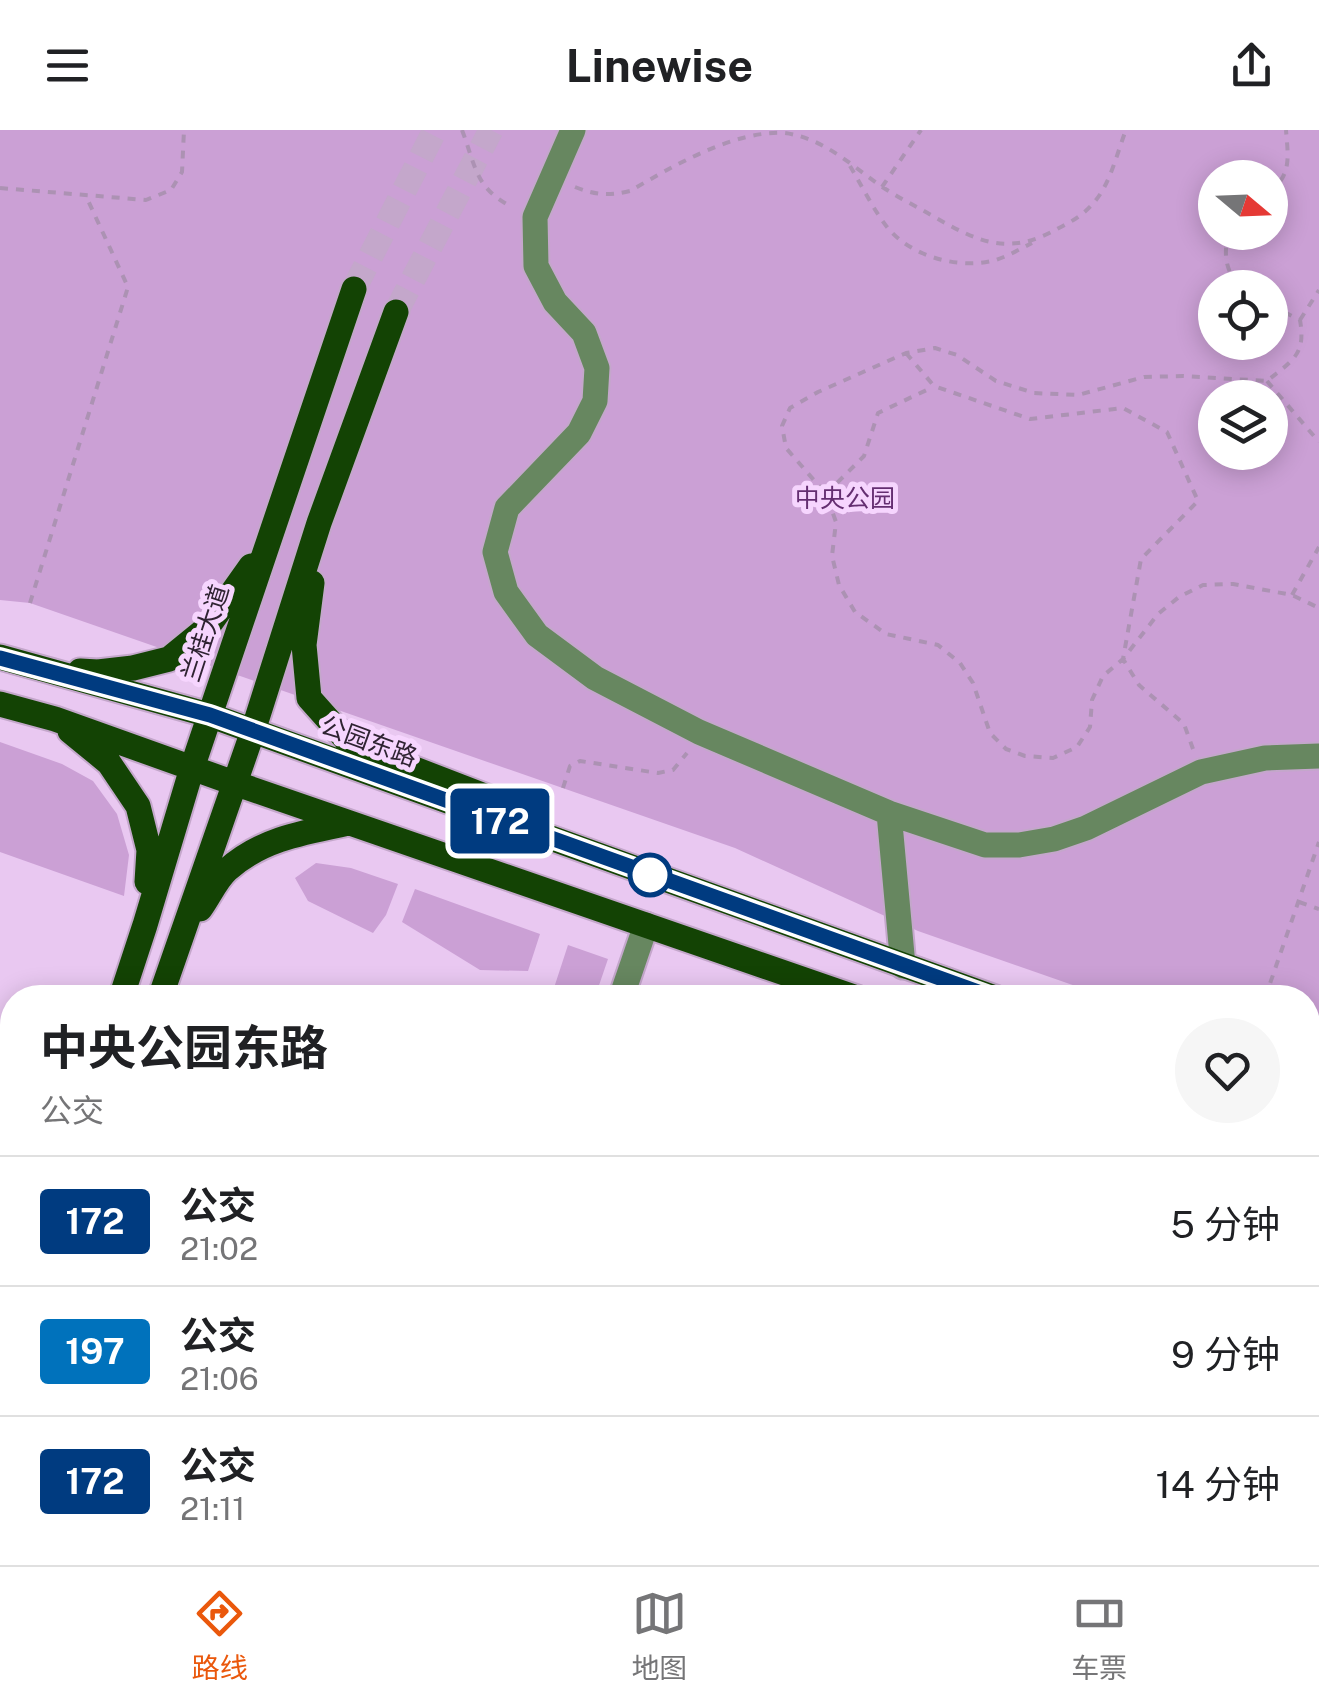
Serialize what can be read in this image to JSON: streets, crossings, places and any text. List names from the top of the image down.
{
  "streets": {
    "main road": ["兰桂大道", "公园东路"]
  },
  "crossings": [
    ["兰桂大道", "公园东路"]
  ],
  "parks": ["中央公园"],
  "lines": ["bus line 172"],
  "north": "right",
  "page": {
    "header": "Linewise",
    "on_map": "172",
    "heading": ["中央公园东路", "公交"],
    "list": [
      {
        "mark": "172",
        "name": "公交",
        "note": "21:02",
        "value": "5 分钟"
      },
      {
        "mark": "197",
        "name": "公交",
        "note": "21:06",
        "value": "9 分钟"
      },
      {
        "mark": "172",
        "name": "公交",
        "note": "21:11",
        "value": "14 分钟"
      }
    ],
    "tabs": ["路线", "地图", "车票"]
  }
}
